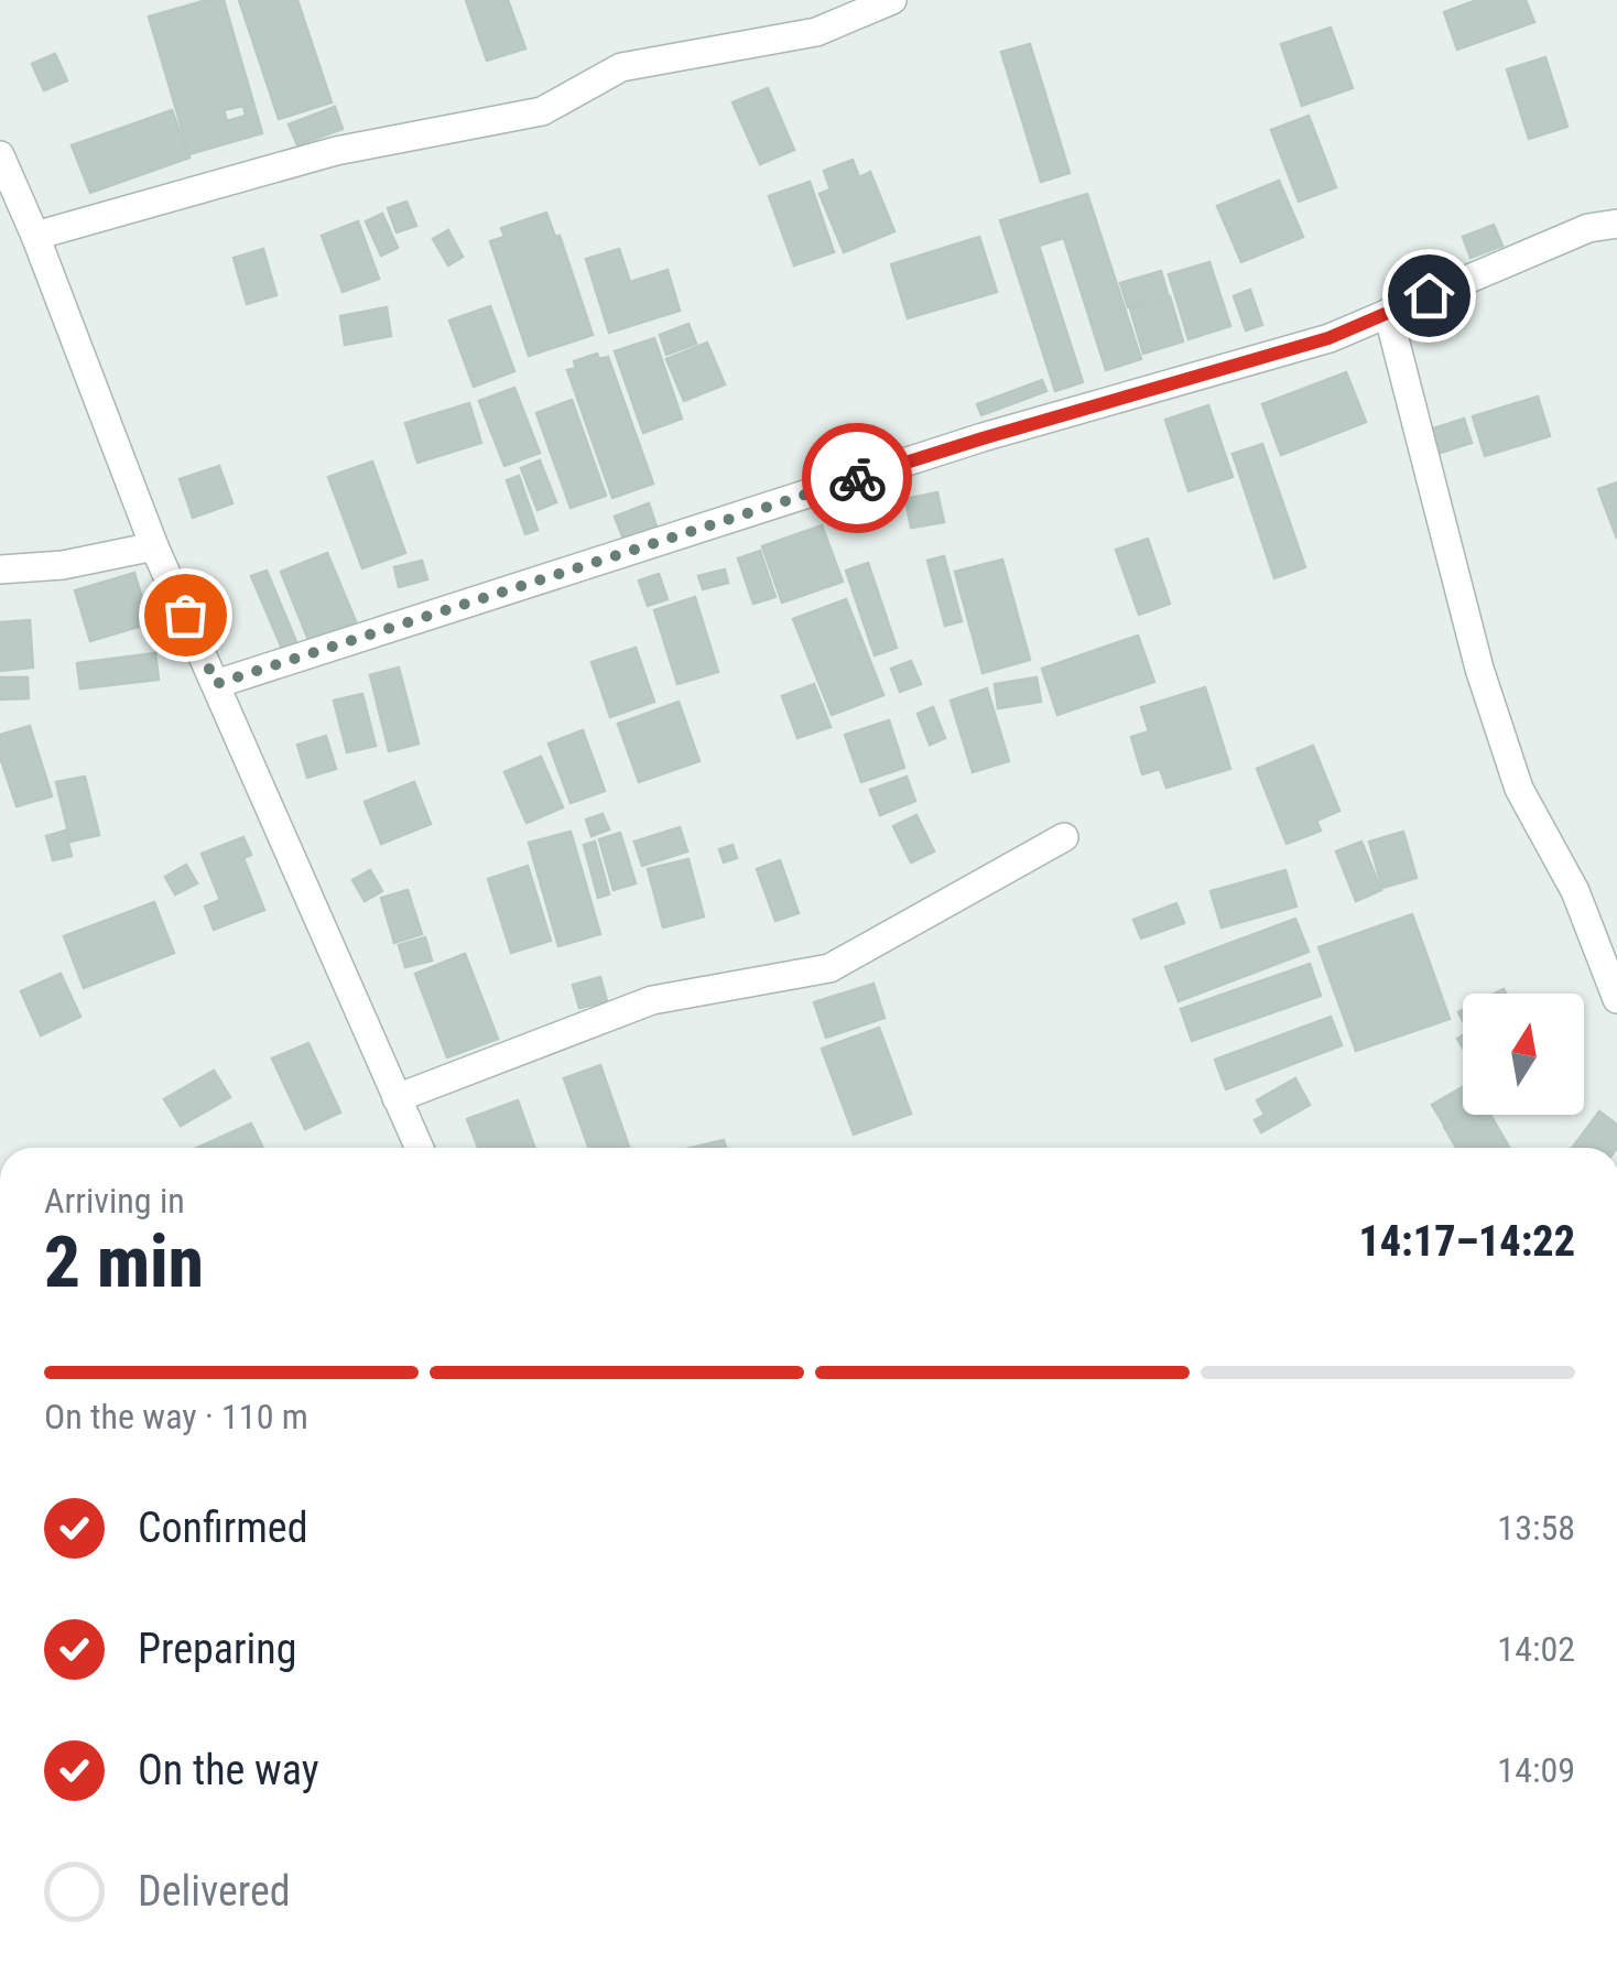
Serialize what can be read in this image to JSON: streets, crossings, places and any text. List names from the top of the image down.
{
  "north": "top",
  "page": {
    "heading": ["2 min", "Arriving in", "14:17–14:22"],
    "bar": "On the way · 110 m",
    "list": [
      ["Confirmed", "13:58"],
      ["Preparing", "14:02"],
      ["On the way", "14:09"],
      "Delivered"
    ]
  }
}
